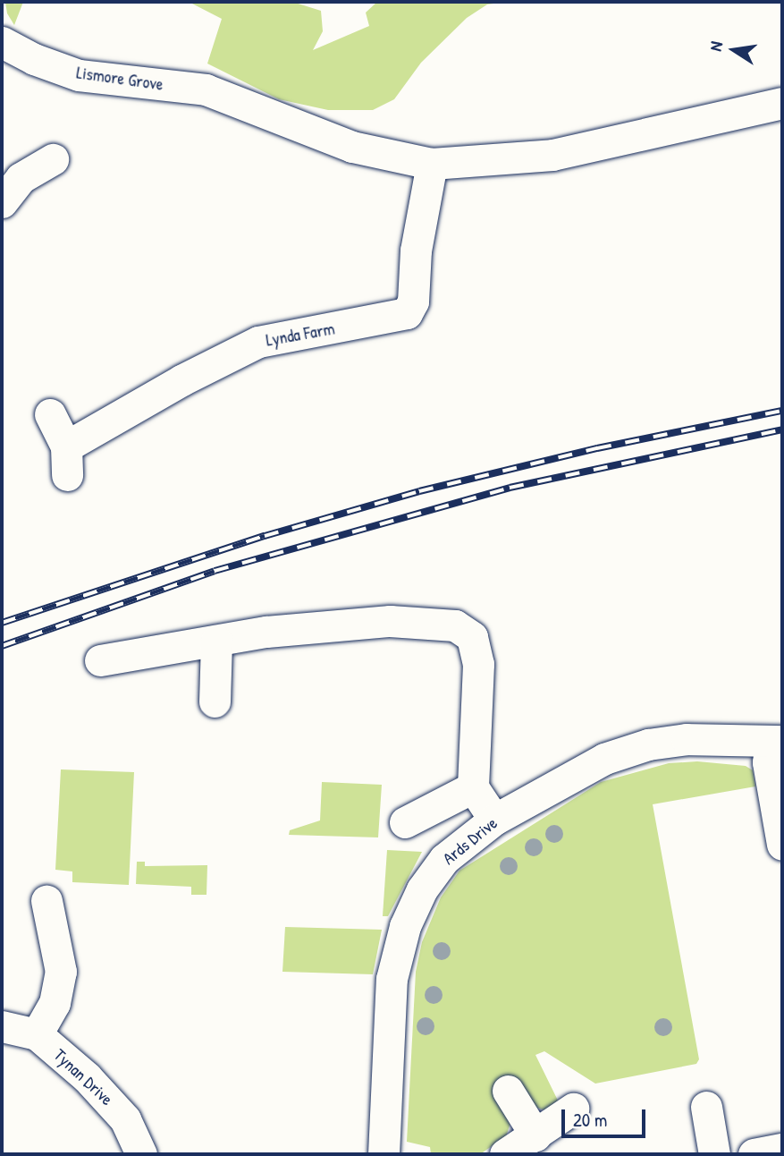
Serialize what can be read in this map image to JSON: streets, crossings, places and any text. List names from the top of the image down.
{
  "streets": {
    "street": [
      "Lismore Grove",
      "Lynda Farm",
      "Ards Drive",
      "Tynan Drive"
    ]
  },
  "crossings": [
    ["Lismore Grove", "Lynda Farm"]
  ],
  "scale_bar": "20 m",
  "north": "left"
}
